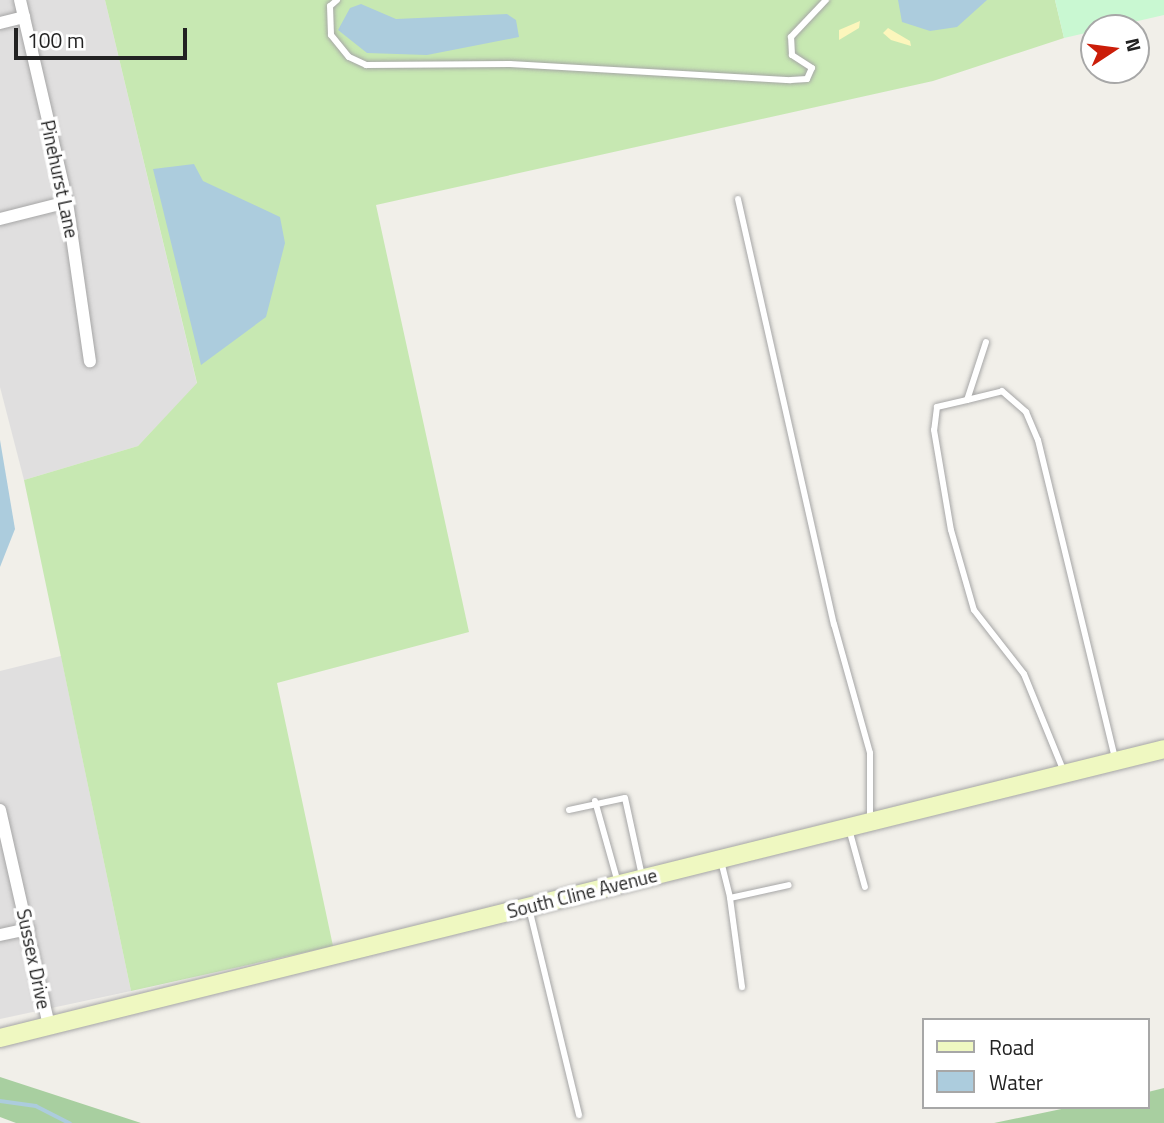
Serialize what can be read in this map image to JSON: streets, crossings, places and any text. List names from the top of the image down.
{
  "streets": {
    "street": ["Pinehurst Lane", "South Cline Avenue", "Sussex Drive"]
  },
  "crossings": [
    ["South Cline Avenue", "Sussex Drive"]
  ],
  "legend": ["Road", "Water"],
  "scale_bar": "100 m",
  "north": "right"
}
